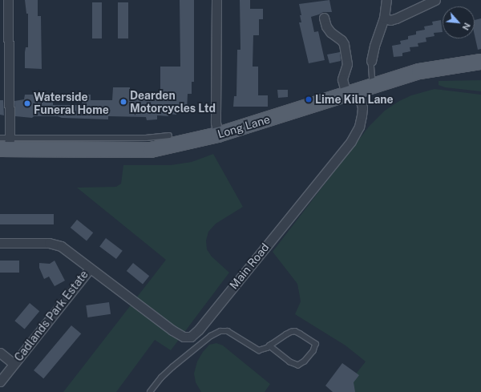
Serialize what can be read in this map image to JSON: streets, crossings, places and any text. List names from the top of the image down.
{
  "streets": {
    "main road": ["Long Lane"],
    "street": ["Main Road", "Cadlands Park Estate"]
  },
  "crossings": [
    ["Long Lane", "Main Road"],
    ["Main Road", "Cadlands Park Estate"]
  ],
  "places": ["Lime Kiln Lane", "Dearden Motorcycles Ltd", "Waterside Funeral Home"],
  "north": "bottom right"
}
